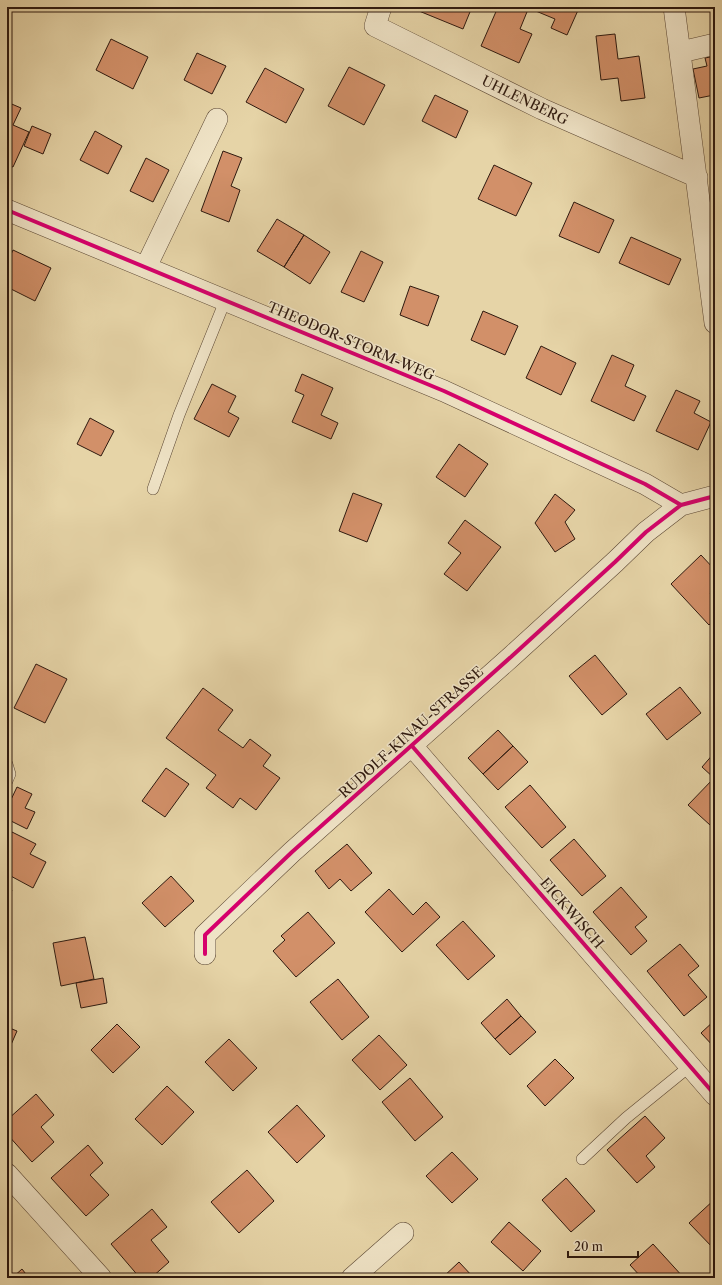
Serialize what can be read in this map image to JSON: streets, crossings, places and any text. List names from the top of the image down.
{
  "streets": {
    "street": [
      "UHLENBERG",
      "THEODOR-STORM-WEG",
      "RUDOLF-KINAU-STRASSE",
      "EICKWISCH"
    ]
  },
  "crossings": [
    ["THEODOR-STORM-WEG", "RUDOLF-KINAU-STRASSE"],
    ["RUDOLF-KINAU-STRASSE", "EICKWISCH"]
  ],
  "scale_bar": "20 m"
}
